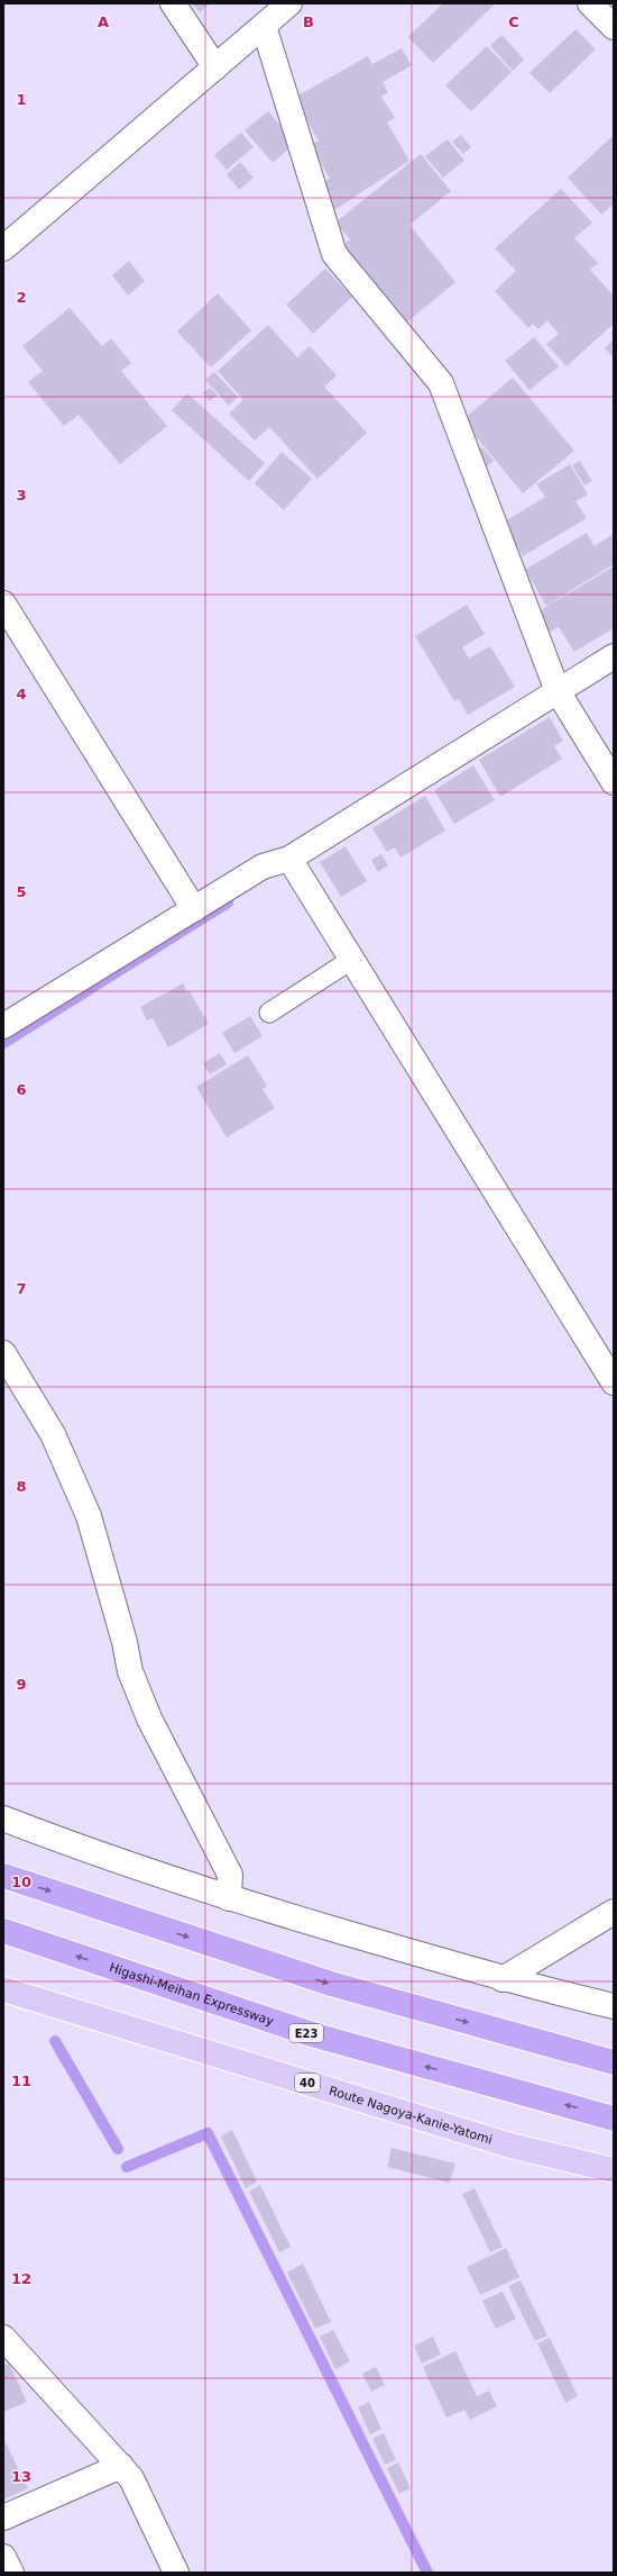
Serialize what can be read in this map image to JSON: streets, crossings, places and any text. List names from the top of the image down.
{
  "streets": {
    "highway": ["Higashi-Meihan Expressway", "E23"],
    "main road": ["40", "Route Nagoya-Kanie-Yatomi"]
  },
  "grid": {
    "columns": ["A", "B", "C"],
    "rows": [
      "1",
      "2",
      "3",
      "4",
      "5",
      "6",
      "7",
      "8",
      "9",
      "10",
      "11",
      "12",
      "13"
    ]
  }
}
